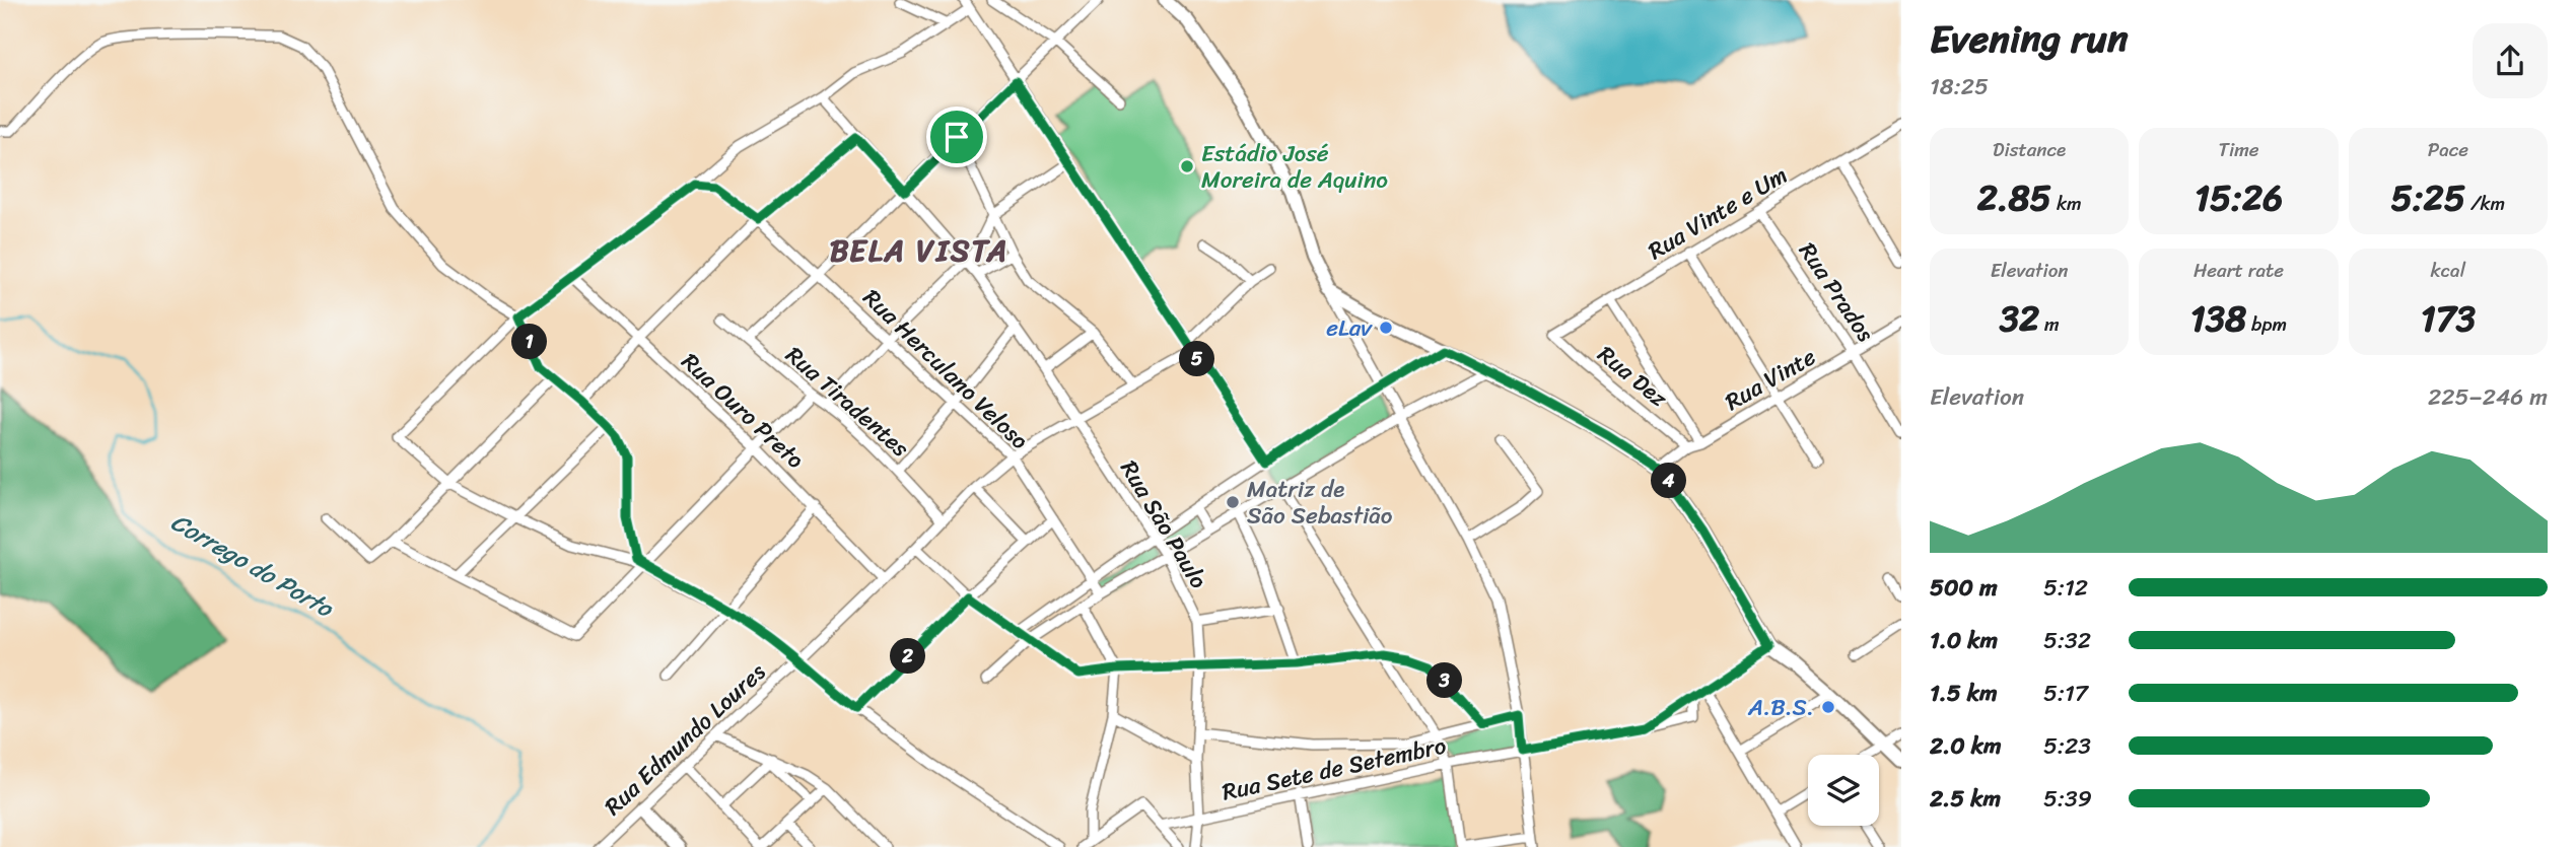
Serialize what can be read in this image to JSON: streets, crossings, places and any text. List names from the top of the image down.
{
  "streets": {
    "street": [
      "Rua Vinte e Um",
      "Rua Prados",
      "Rua Herculano Veloso",
      "Rua Dez",
      "Rua Vinte",
      "Rua Tiradentes",
      "Rua Ouro Preto",
      "Rua São Paulo",
      "Rua Edmundo Loures",
      "Rua Sete de Setembro"
    ]
  },
  "crossings": [
    ["Rua Vinte e Um", "Rua Prados"],
    ["Rua Vinte e Um", "Rua Dez"],
    ["Rua Prados", "Rua Vinte"],
    ["Rua Herculano Veloso", "Rua Edmundo Loures"],
    ["Rua Dez", "Rua Vinte"],
    ["Rua Tiradentes", "Rua Edmundo Loures"],
    ["Rua Ouro Preto", "Rua Edmundo Loures"],
    ["Rua São Paulo", "Rua Edmundo Loures"],
    ["Rua São Paulo", "Rua Sete de Setembro"]
  ],
  "districts": ["BELA VISTA"],
  "water": ["Corrego do Porto"],
  "places": [
    "Estádio José Moreira de Aquino",
    "eLav",
    "Matriz de São Sebastião",
    "A.B.S."
  ],
  "page": {
    "heading": ["Evening run", "18:25"],
    "stats": [
      ["Distance", "2.85 km"],
      ["Time", "15:26"],
      ["Pace", "5:25 /km"],
      ["Elevation", "32 m"],
      ["Heart rate", "138 bpm"],
      ["kcal", "173"]
    ],
    "pins": [
      "1",
      "5",
      "4",
      "2",
      "3"
    ],
    "chart": ["Elevation", "225–246 m"],
    "list": [
      {
        "name": "500 m",
        "note": "5:12"
      },
      {
        "name": "1.0 km",
        "note": "5:32"
      },
      {
        "name": "1.5 km",
        "note": "5:17"
      },
      {
        "name": "2.0 km",
        "note": "5:23"
      },
      {
        "name": "2.5 km",
        "note": "5:39"
      }
    ]
  }
}
